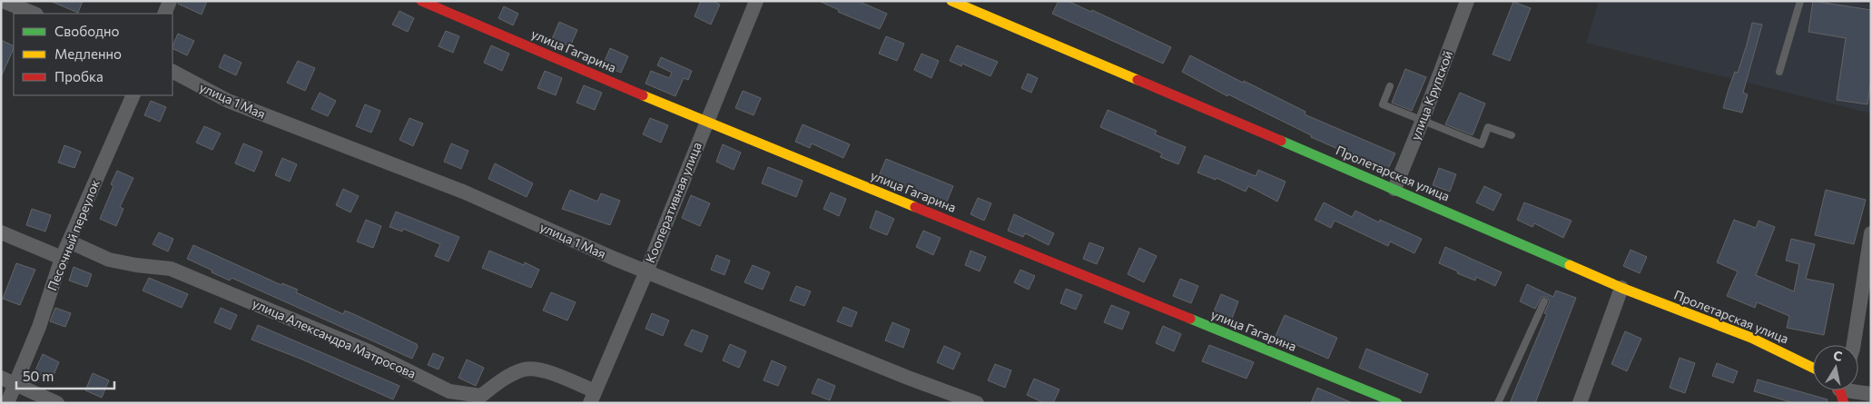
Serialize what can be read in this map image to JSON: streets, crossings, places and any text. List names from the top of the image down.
{
  "streets": {
    "street": [
      "улица Гагарина",
      "улица Крупской",
      "улица 1 Мая",
      "Пролетарская улица",
      "Кооперативная улица",
      "Песочный переулок",
      "улица Александра Матросова"
    ]
  },
  "crossings": [
    ["улица Гагарина", "Кооперативная улица"],
    ["улица Крупской", "Пролетарская улица"],
    ["улица 1 Мая", "Кооперативная улица"],
    ["Кооперативная улица", "улица Александра Матросова"],
    ["Песочный переулок", "улица Александра Матросова"]
  ],
  "legend": ["Свободно", "Медленно", "Пробка"],
  "scale_bar": "50 m",
  "north": "top"
}
